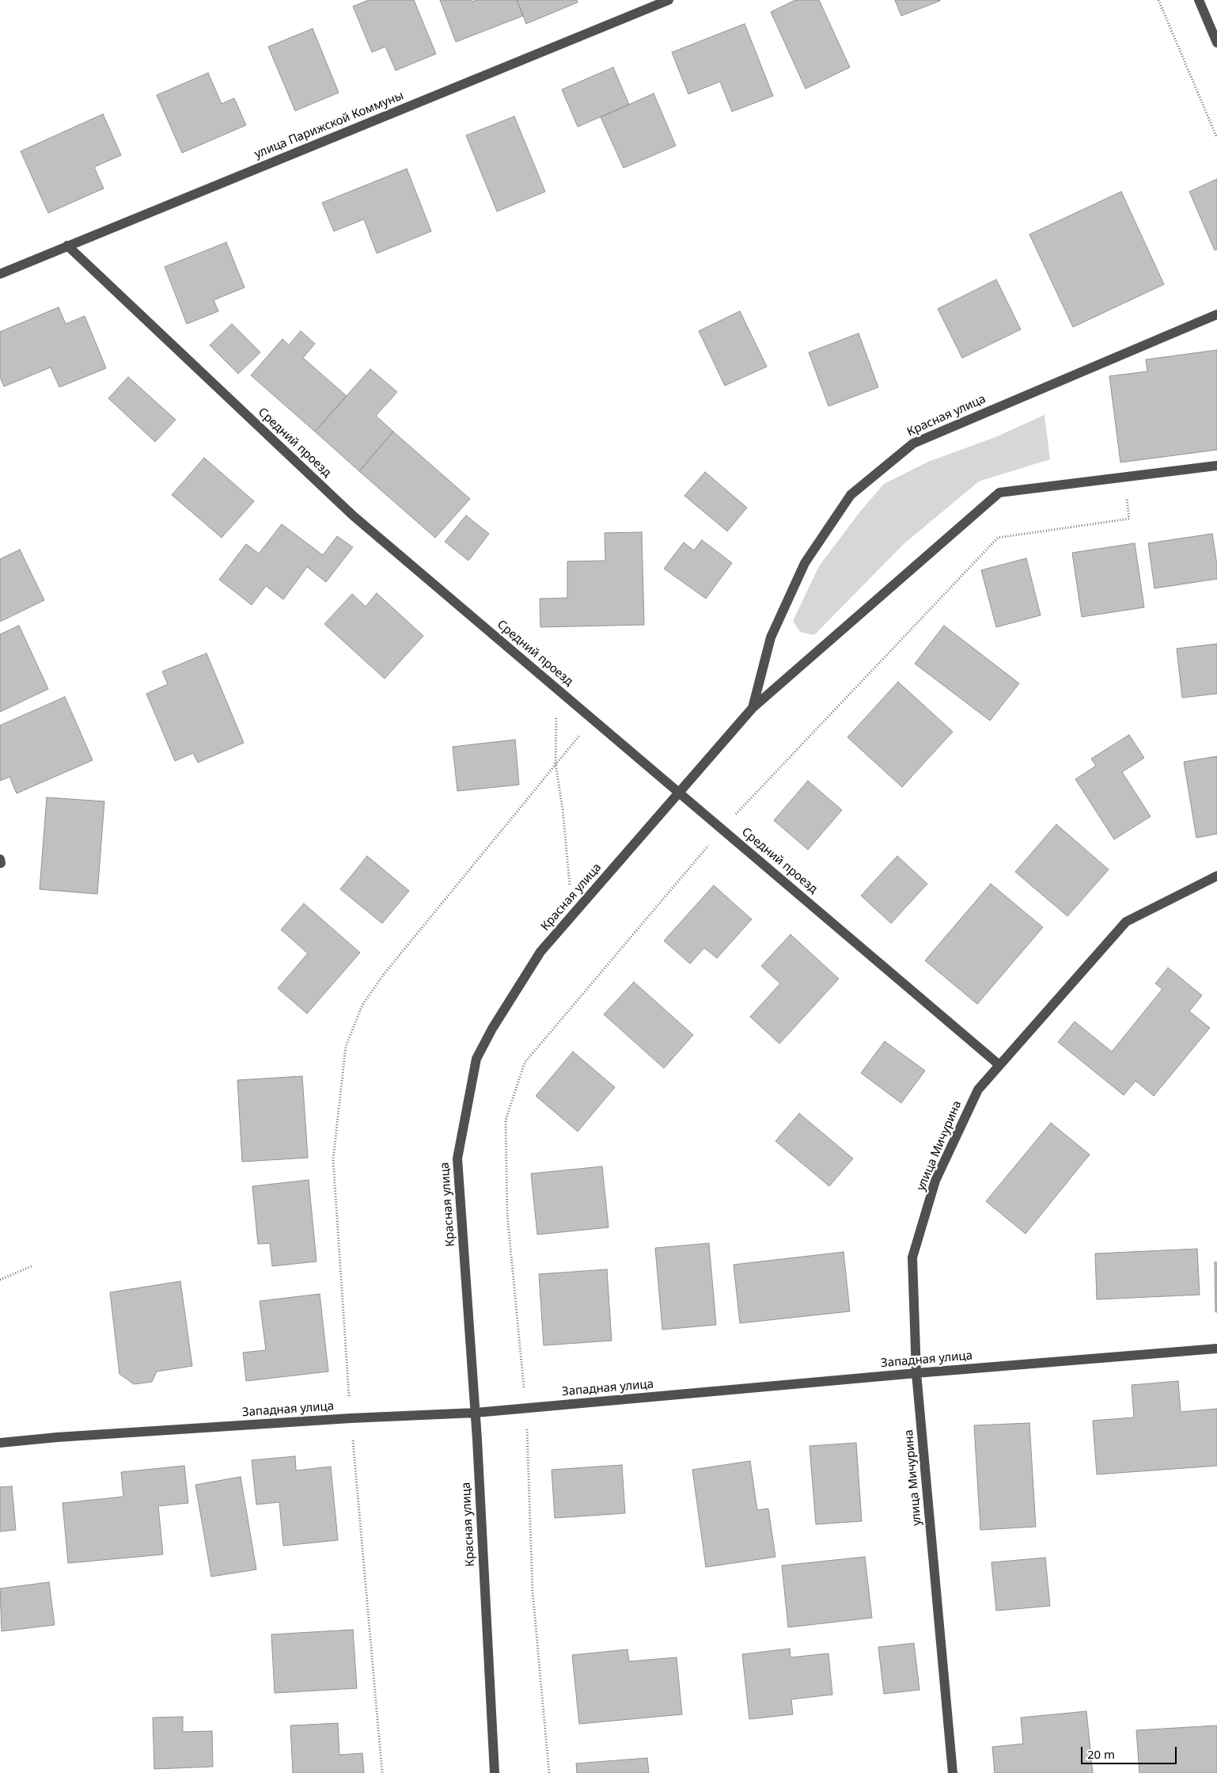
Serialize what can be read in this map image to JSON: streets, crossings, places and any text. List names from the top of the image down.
{
  "streets": {
    "street": [
      "улица Парижской Коммуны",
      "Красная улица",
      "Средний проезд",
      "улица Мичурина",
      "Западная улица"
    ]
  },
  "crossings": [
    ["улица Парижской Коммуны", "Средний проезд"],
    ["Красная улица", "Средний проезд"],
    ["Красная улица", "Западная улица"],
    ["Средний проезд", "улица Мичурина"],
    ["улица Мичурина", "Западная улица"]
  ],
  "scale_bar": "20 m"
}
